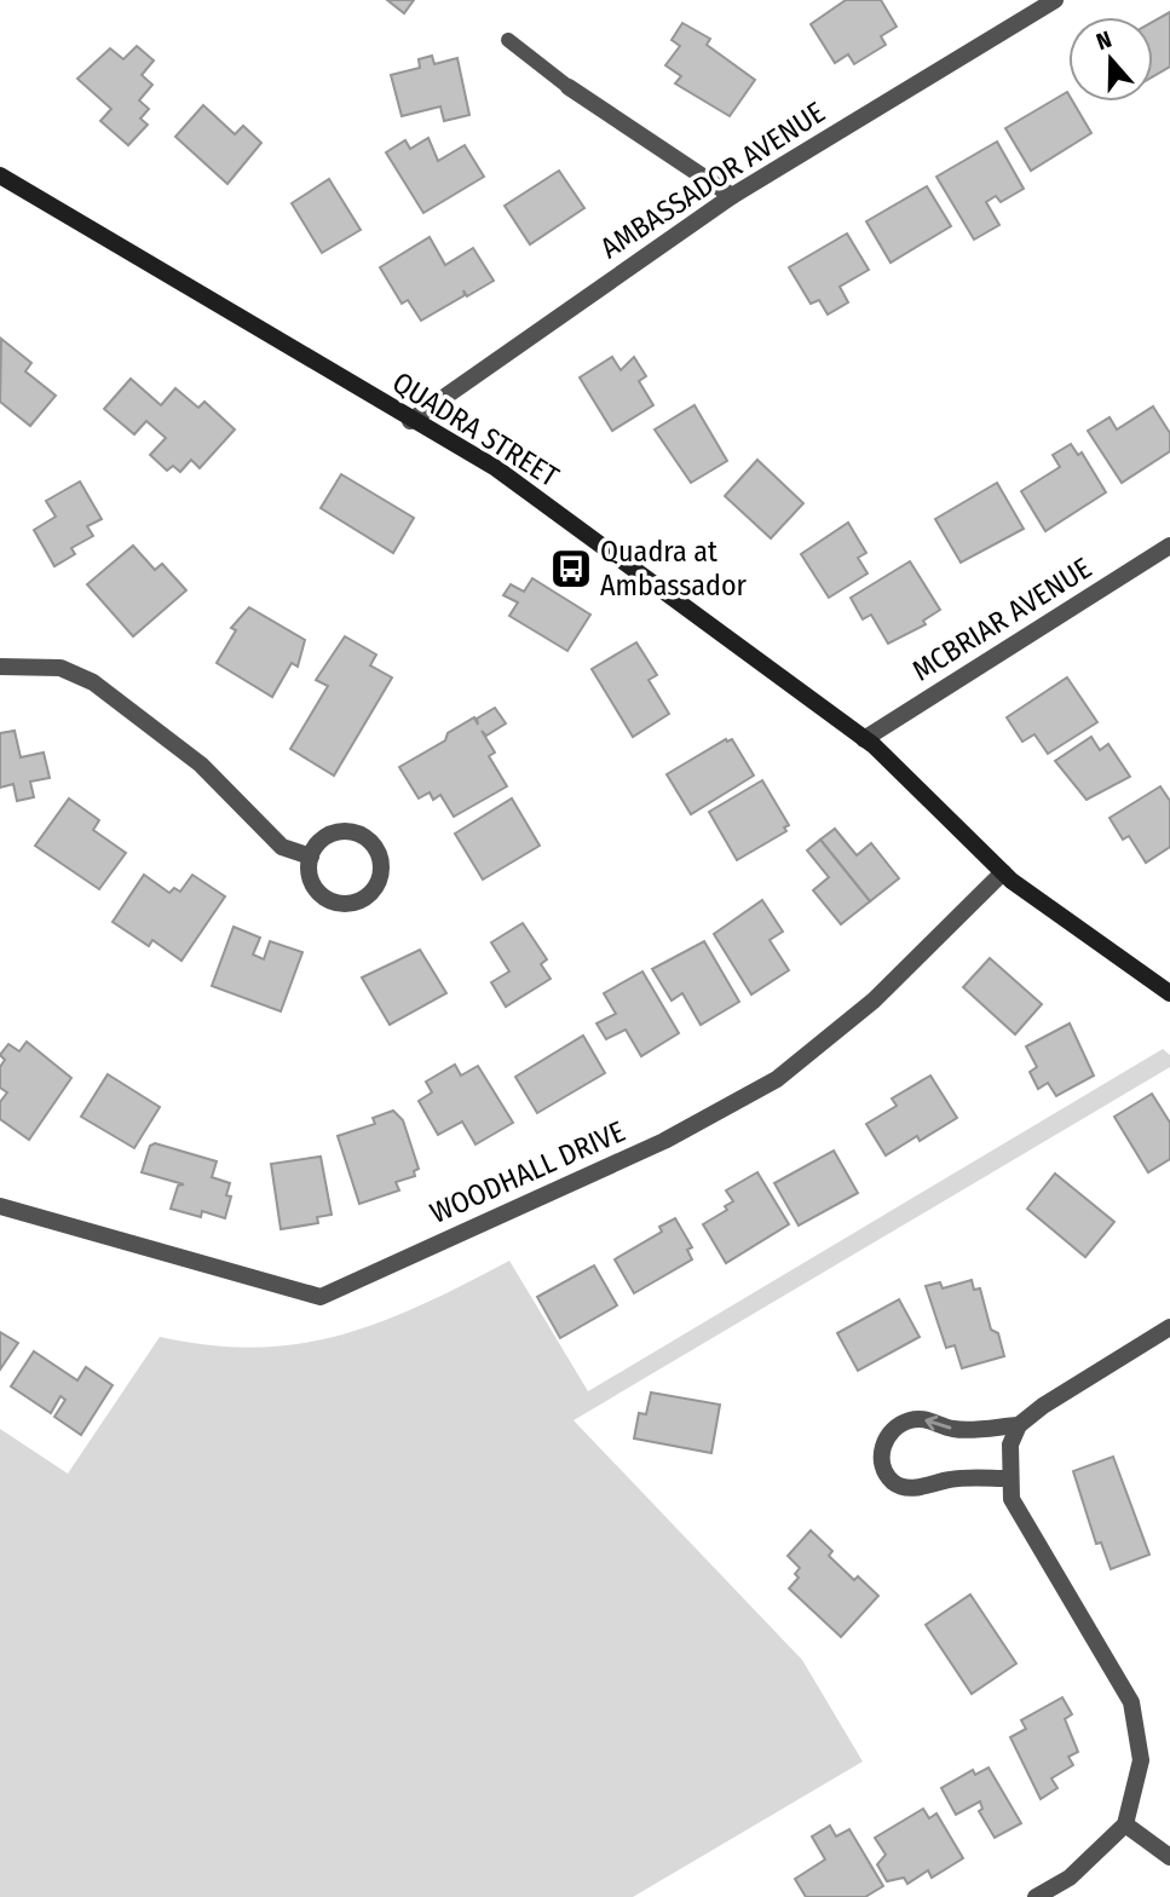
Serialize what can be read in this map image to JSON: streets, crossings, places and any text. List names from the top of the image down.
{
  "streets": {
    "main road": ["QUADRA STREET"],
    "street": ["AMBASSADOR AVENUE", "MCBRIAR AVENUE", "WOODHALL DRIVE"]
  },
  "crossings": [
    ["AMBASSADOR AVENUE", "QUADRA STREET"],
    ["QUADRA STREET", "MCBRIAR AVENUE"],
    ["QUADRA STREET", "WOODHALL DRIVE"]
  ],
  "places": {
    "bus stop": ["Quadra at Ambassador"]
  },
  "north": "top"
}
